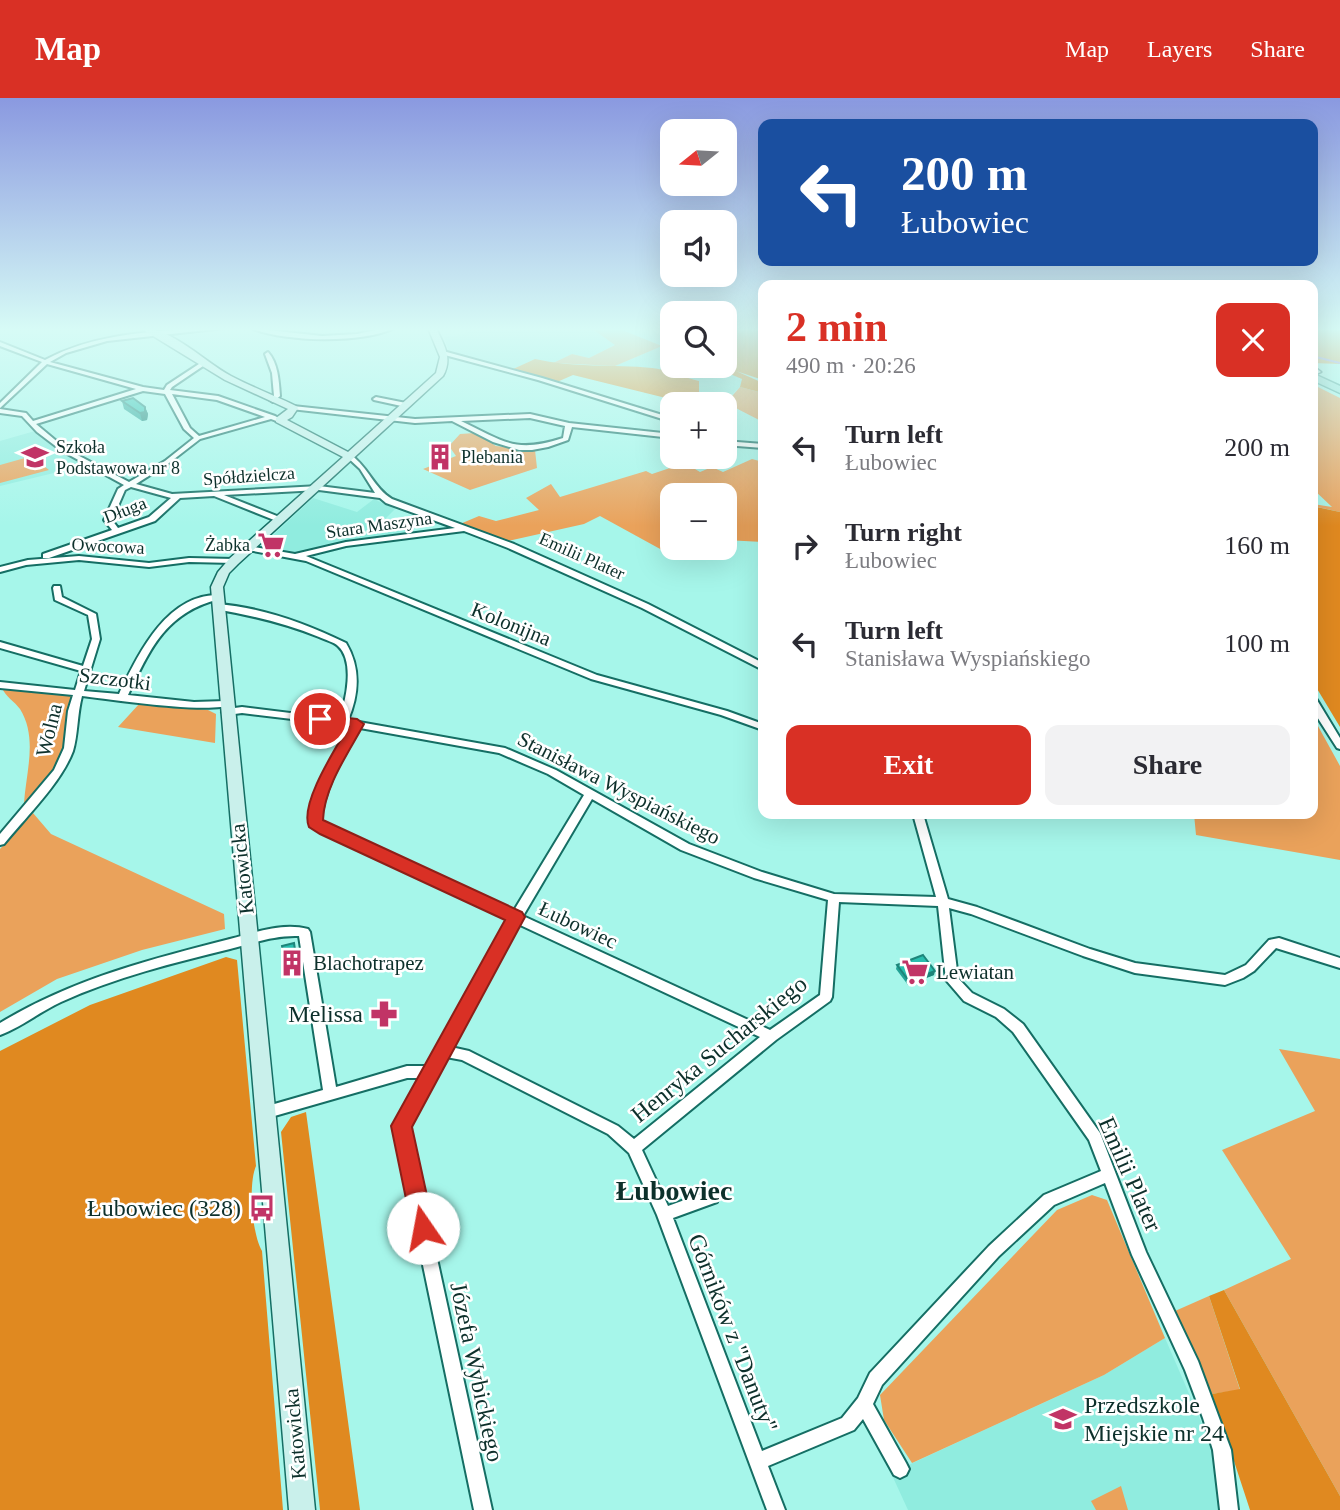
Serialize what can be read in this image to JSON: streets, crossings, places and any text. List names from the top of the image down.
{
  "streets": {
    "street": [
      "Spółdzielcza",
      "Długa",
      "Stara Maszyna",
      "Owocowa",
      "Emilii Plater",
      "Kolonijna",
      "Szczotki",
      "Wolna",
      "Stanisława Wyspiańskiego",
      "Katowicka",
      "Łubowiec",
      "Henryka Sucharskiego",
      "Górników z \"Danuty\"",
      "Józefa Wybickiego"
    ]
  },
  "crossings": [
    ["Spółdzielcza", "Długa"],
    ["Spółdzielcza", "Emilii Plater"],
    ["Spółdzielcza", "Katowicka"],
    ["Długa", "Owocowa"],
    ["Stara Maszyna", "Emilii Plater"],
    ["Stara Maszyna", "Kolonijna"],
    ["Owocowa", "Katowicka"],
    ["Emilii Plater", "Stanisława Wyspiańskiego"],
    ["Emilii Plater", "Katowicka"],
    ["Emilii Plater", "Górników z \"Danuty\""],
    ["Kolonijna", "Katowicka"],
    ["Szczotki", "Wolna"],
    ["Szczotki", "Stanisława Wyspiańskiego"],
    ["Szczotki", "Katowicka"],
    ["Stanisława Wyspiańskiego", "Katowicka"],
    ["Stanisława Wyspiańskiego", "Łubowiec"],
    ["Stanisława Wyspiańskiego", "Henryka Sucharskiego"],
    ["Stanisława Wyspiańskiego", "Józefa Wybickiego"],
    ["Łubowiec", "Henryka Sucharskiego"],
    ["Łubowiec", "Józefa Wybickiego"],
    ["Henryka Sucharskiego", "Górników z \"Danuty\""],
    ["Górników z \"Danuty\"", "Józefa Wybickiego"]
  ],
  "districts": ["Łubowiec"],
  "places": {
    "school or university": ["Szkoła Podstawowa nr 8", "Przedszkole Miejskie nr 24"],
    "building": ["Plebania", "Blachotrapez"],
    "supermarket": ["Żabka", "Lewiatan"],
    "pharmacy": ["Melissa"],
    "bus stop": ["Łubowiec (328)"]
  },
  "north": "left",
  "page": {
    "header": "Map",
    "nav": ["Map", "Layers", "Share"],
    "map_buttons": ["+", "−"],
    "turn": ["200 m", "Łubowiec"],
    "heading": ["2 min", "490 m · 20:26"],
    "list": [
      {
        "name": "Turn left",
        "note": "Łubowiec",
        "value": "200 m"
      },
      {
        "name": "Turn right",
        "note": "Łubowiec",
        "value": "160 m"
      },
      {
        "name": "Turn left",
        "note": "Stanisława Wyspiańskiego",
        "value": "100 m"
      }
    ],
    "buttons": ["Exit", "Share"]
  }
}
